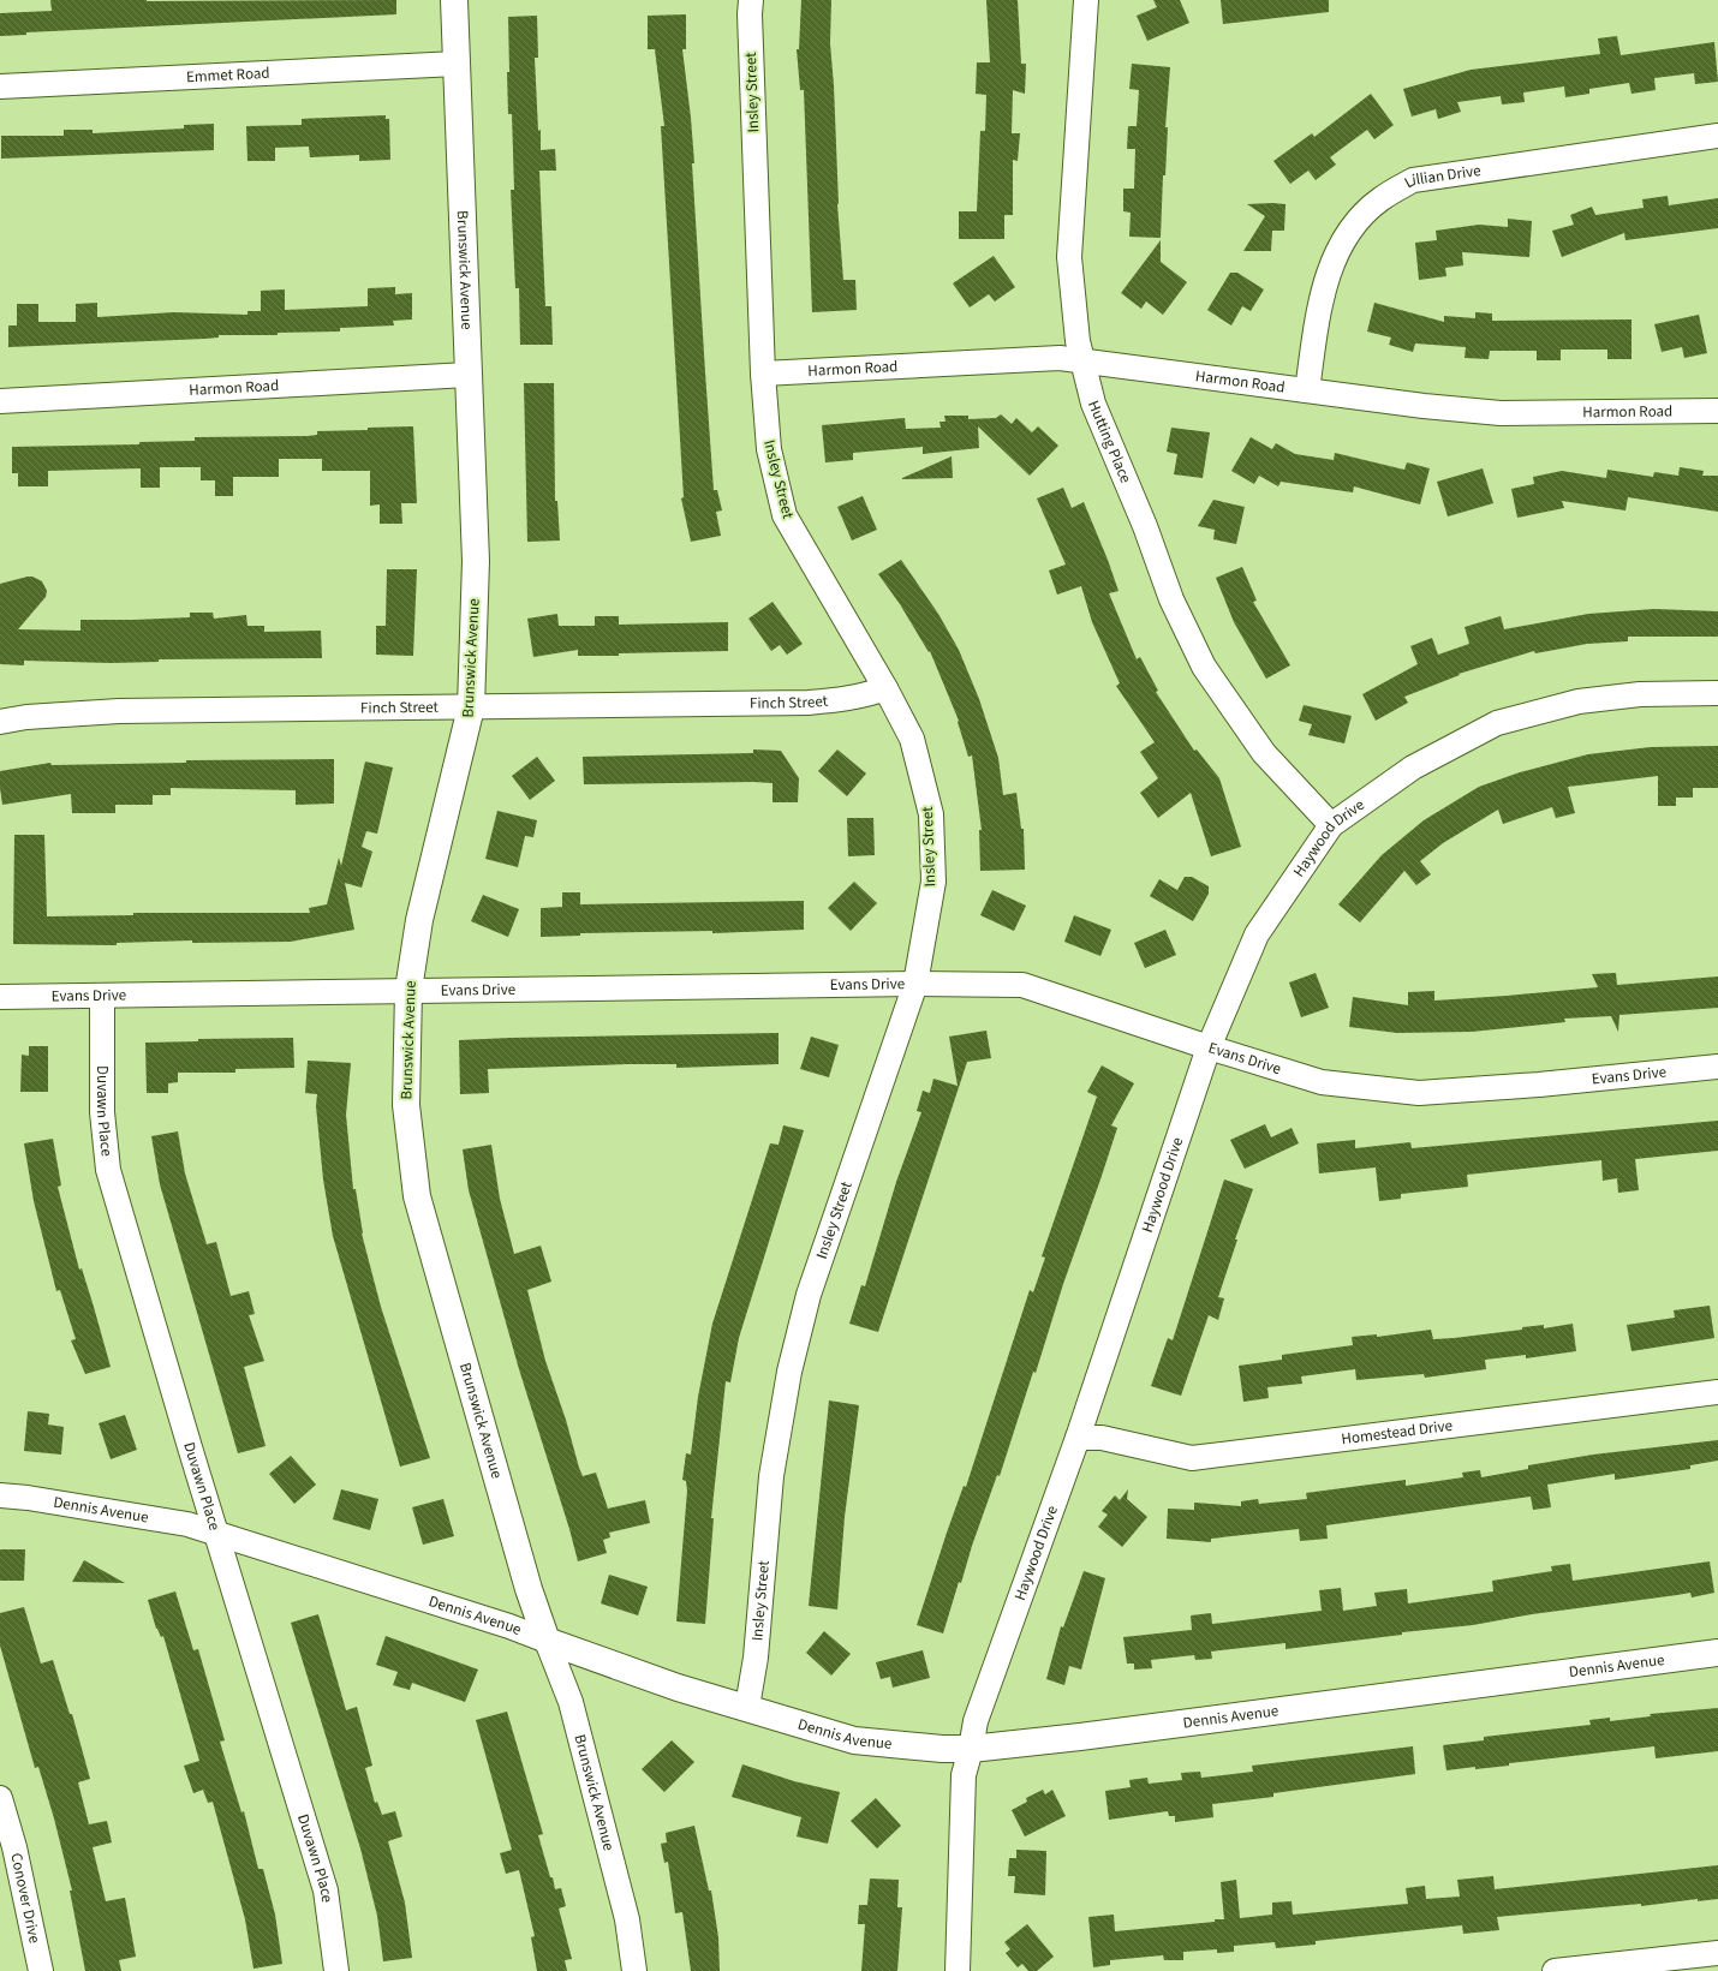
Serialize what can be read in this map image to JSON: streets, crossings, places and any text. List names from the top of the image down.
{
  "streets": {
    "street": [
      "Emmet Road",
      "Insley Street",
      "Lillian Drive",
      "Brunswick Avenue",
      "Harmon Road",
      "Hutting Place",
      "Finch Street",
      "Haywood Drive",
      "Evans Drive",
      "Duvawn Place",
      "Homestead Drive",
      "Dennis Avenue",
      "Conover Drive"
    ]
  },
  "crossings": [
    ["Emmet Road", "Brunswick Avenue"],
    ["Insley Street", "Harmon Road"],
    ["Insley Street", "Finch Street"],
    ["Insley Street", "Evans Drive"],
    ["Insley Street", "Dennis Avenue"],
    ["Lillian Drive", "Harmon Road"],
    ["Brunswick Avenue", "Harmon Road"],
    ["Brunswick Avenue", "Finch Street"],
    ["Brunswick Avenue", "Evans Drive"],
    ["Brunswick Avenue", "Dennis Avenue"],
    ["Harmon Road", "Hutting Place"],
    ["Hutting Place", "Haywood Drive"],
    ["Haywood Drive", "Evans Drive"],
    ["Haywood Drive", "Homestead Drive"],
    ["Haywood Drive", "Dennis Avenue"],
    ["Evans Drive", "Duvawn Place"],
    ["Duvawn Place", "Dennis Avenue"]
  ]
}
